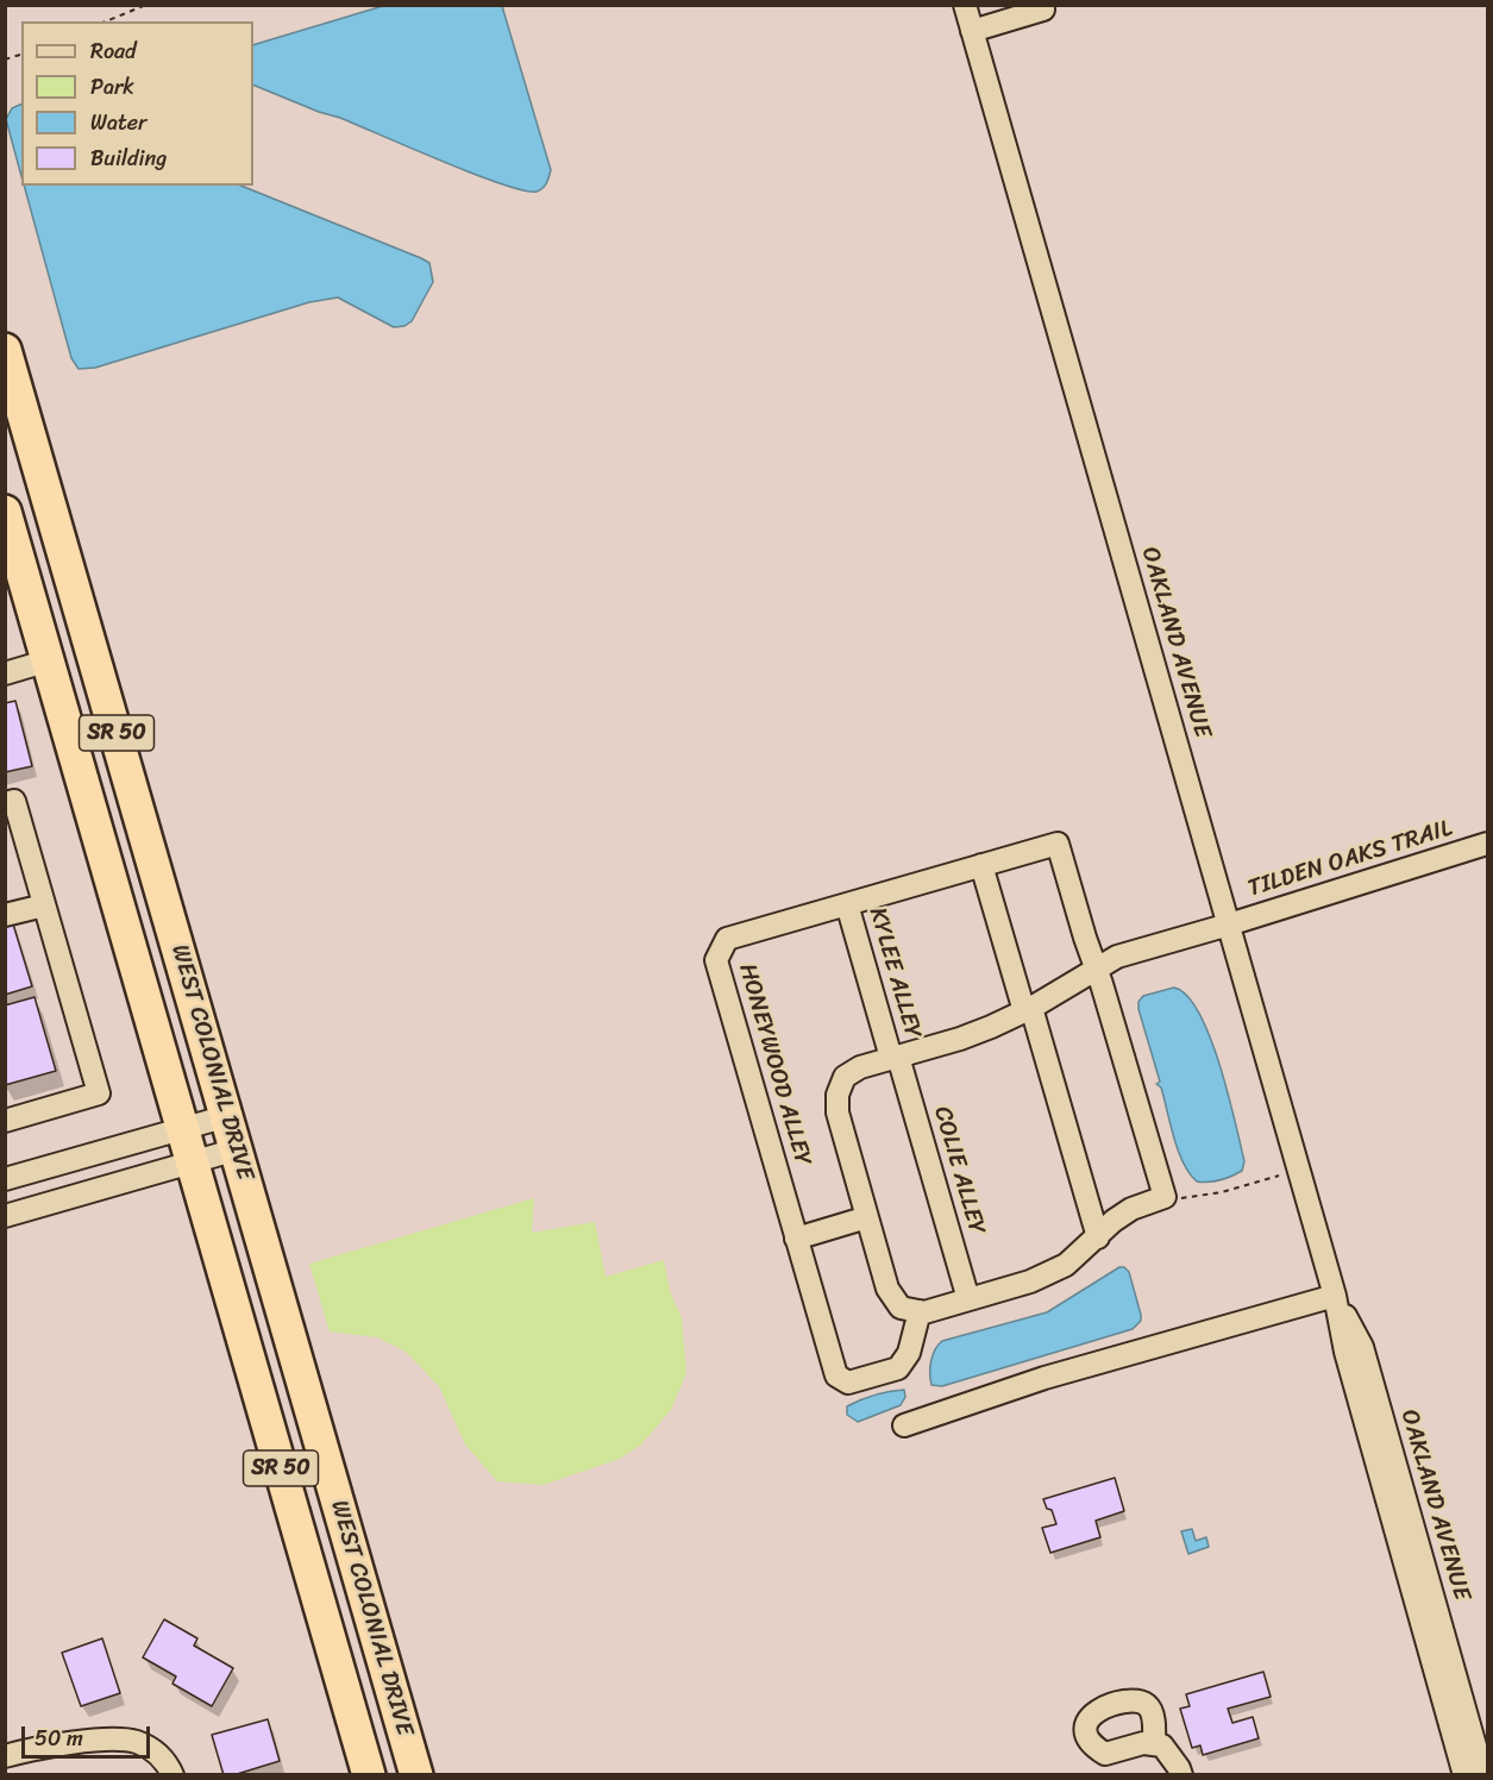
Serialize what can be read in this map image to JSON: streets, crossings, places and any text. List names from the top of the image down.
{
  "streets": {
    "highway": ["SR 50", "WEST COLONIAL DRIVE"],
    "street": [
      "OAKLAND AVENUE",
      "TILDEN OAKS TRAIL",
      "KYLEE ALLEY",
      "HONEYWOOD ALLEY",
      "COLIE ALLEY"
    ]
  },
  "crossings": [
    ["OAKLAND AVENUE", "TILDEN OAKS TRAIL"],
    ["TILDEN OAKS TRAIL", "KYLEE ALLEY"],
    ["TILDEN OAKS TRAIL", "HONEYWOOD ALLEY"],
    ["TILDEN OAKS TRAIL", "COLIE ALLEY"],
    ["KYLEE ALLEY", "HONEYWOOD ALLEY"],
    ["KYLEE ALLEY", "COLIE ALLEY"]
  ],
  "legend": [
    "Road",
    "Park",
    "Water",
    "Building"
  ],
  "scale_bar": "50 m"
}
